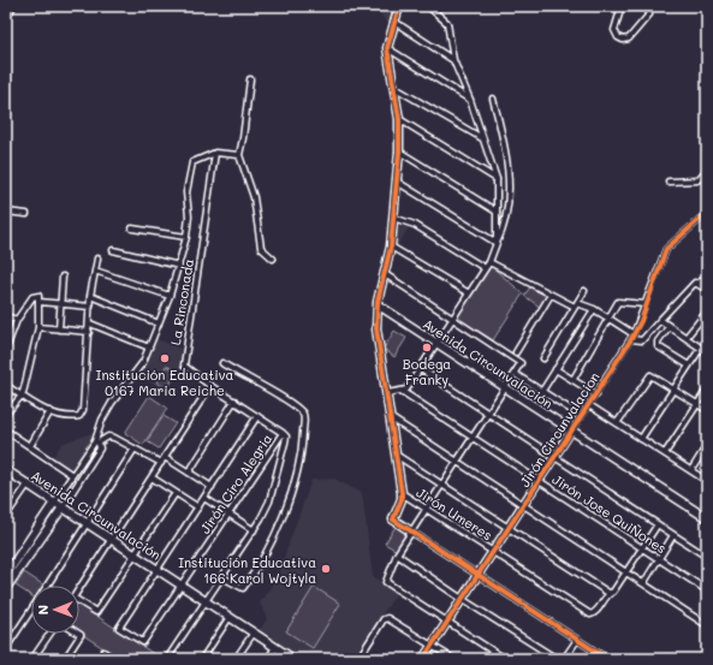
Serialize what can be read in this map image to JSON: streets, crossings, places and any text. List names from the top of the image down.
{
  "streets": {
    "street": [
      "La Rinconada",
      "Avenida Circunvalación",
      "Jirón Circunvalacion",
      "Jirón Ciro Alegria",
      "Jirón Umeres",
      "Jirón Jose QuiÑones"
    ]
  },
  "crossings": [
    ["La Rinconada", "Jirón Ciro Alegria"],
    ["Avenida Circunvalación", "Jirón Circunvalacion"],
    ["Avenida Circunvalación", "Jirón Ciro Alegria"],
    ["Jirón Circunvalacion", "Jirón Umeres"],
    ["Jirón Circunvalacion", "Jirón Jose QuiÑones"]
  ],
  "places": ["Bodega Franky", "Institución Educativa 0167 Maria Reiche", "Institución Educativa 166 Karol Wojtyla"],
  "north": "left"
}
